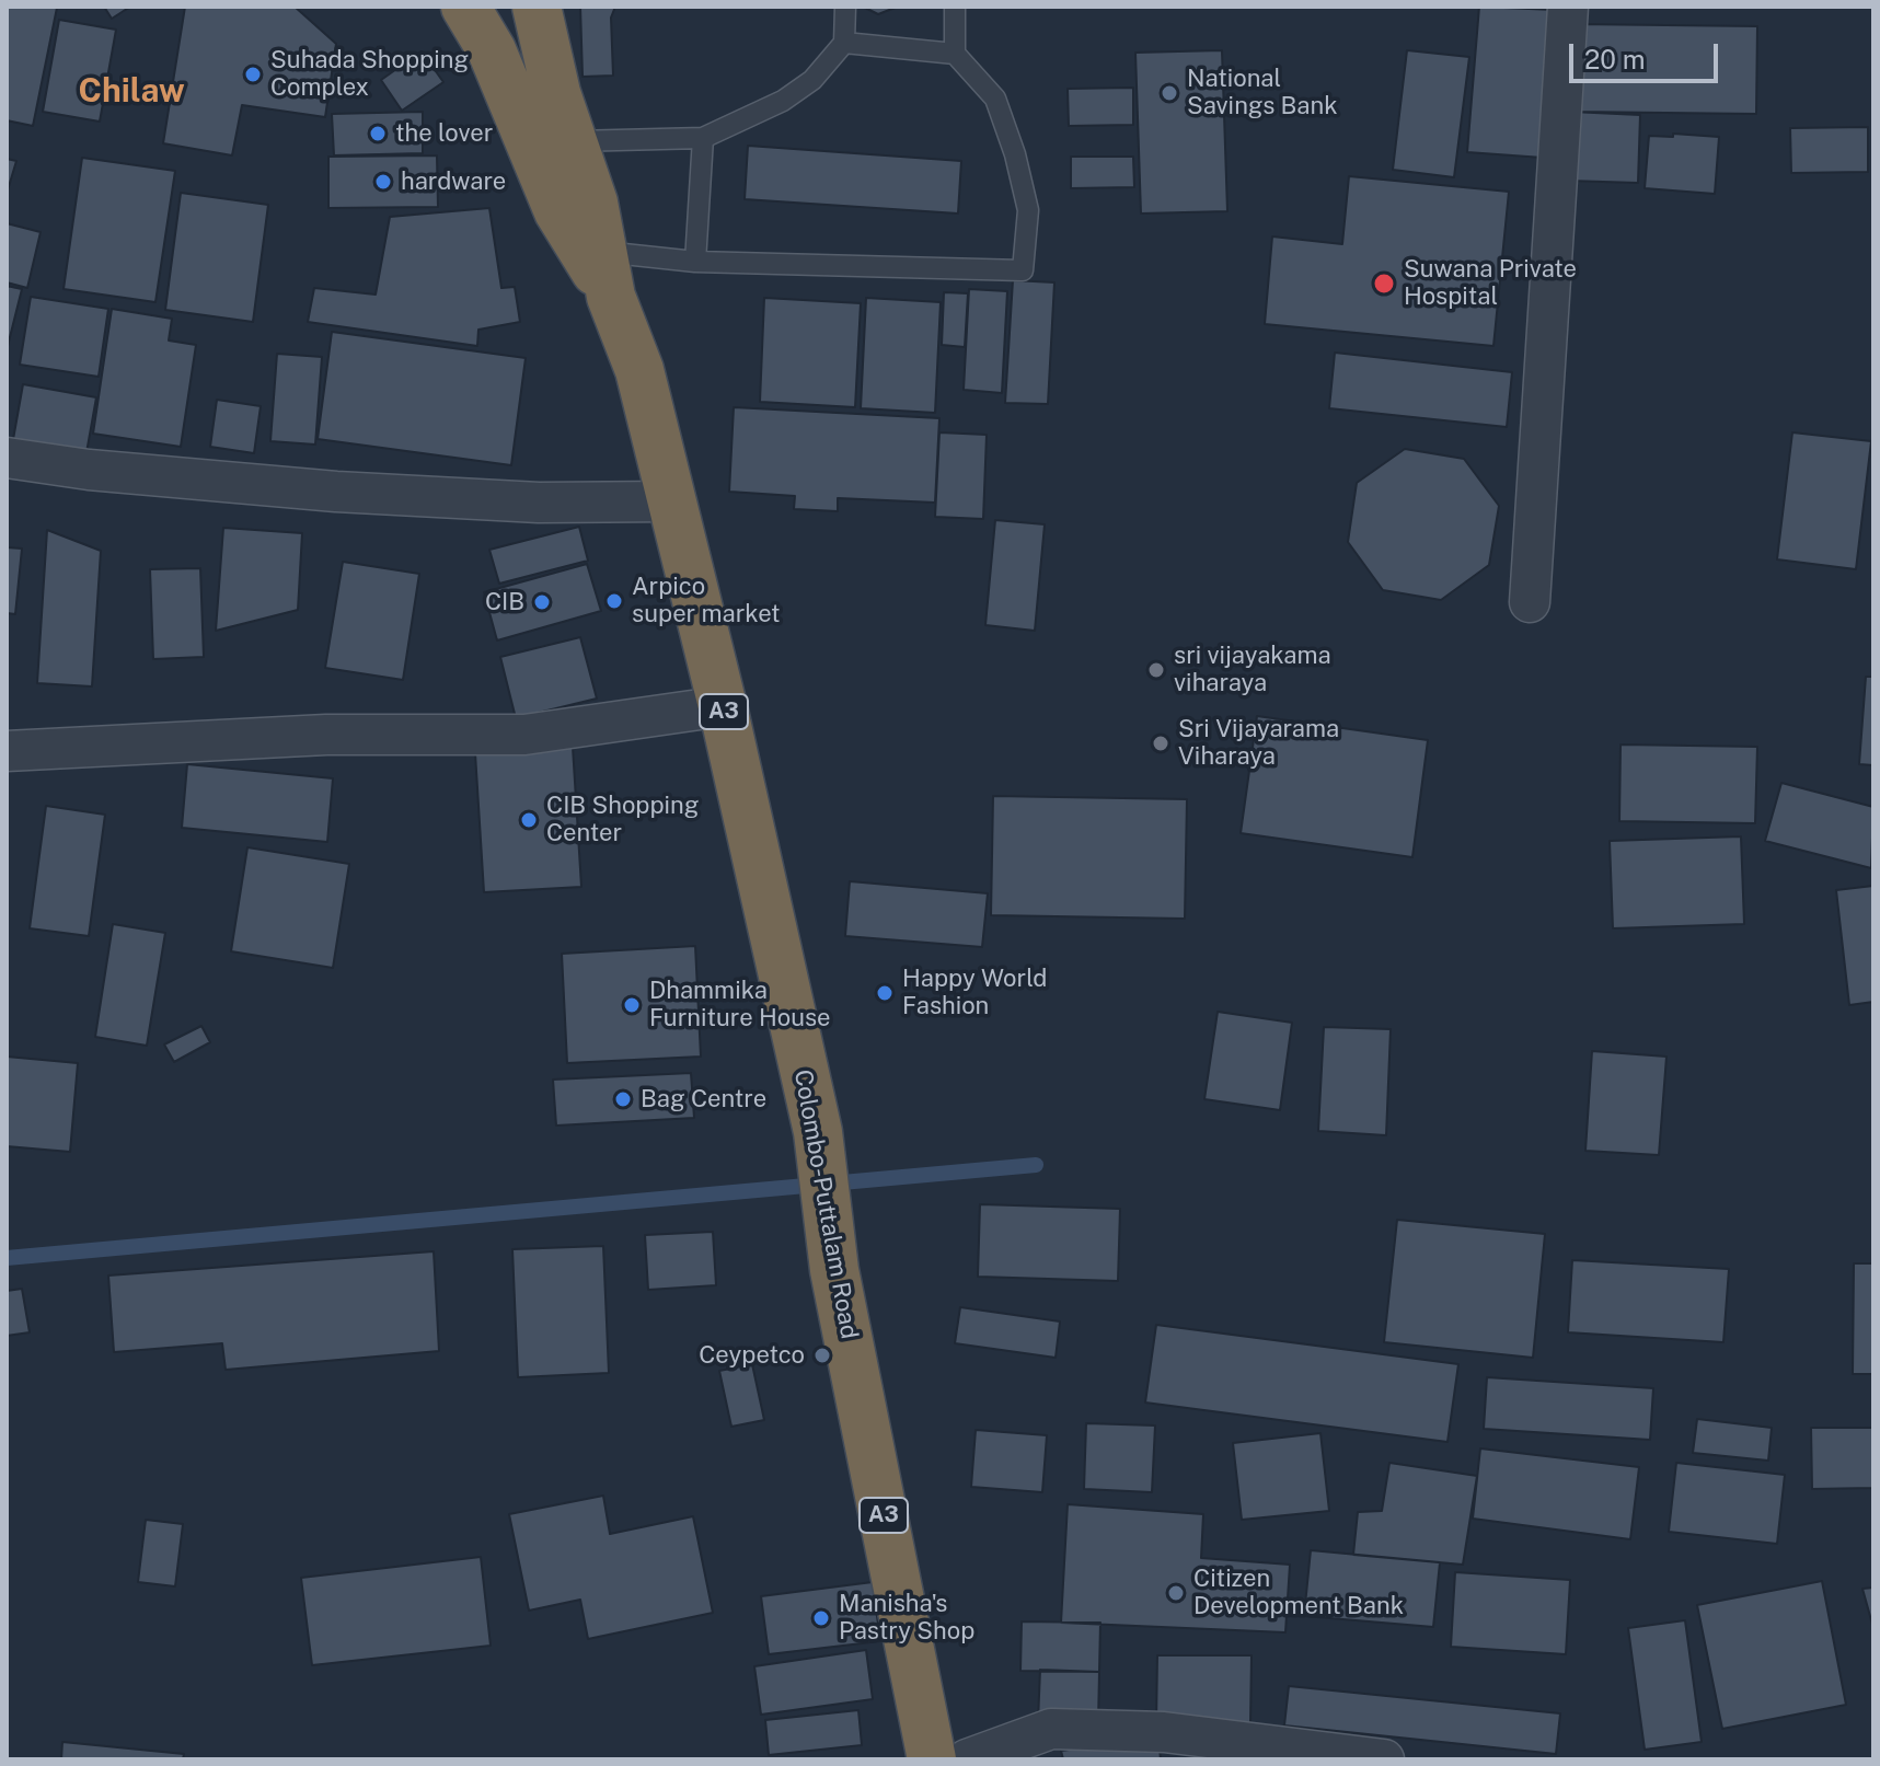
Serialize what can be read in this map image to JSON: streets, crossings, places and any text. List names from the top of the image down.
{
  "streets": {
    "highway": ["A3", "Colombo-Puttalam Road"]
  },
  "districts": ["Chilaw"],
  "places": [
    "Suhada Shopping Complex",
    "National Savings Bank",
    "the lover",
    "hardware",
    "Suwana Private Hospital",
    "Arpico super market",
    "CIB",
    "sri vijayakama viharaya",
    "Sri Vijayarama Viharaya",
    "CIB Shopping Center",
    "Happy World Fashion",
    "Dhammika Furniture House",
    "Bag Centre",
    "Ceypetco",
    "Citizen Development Bank",
    "Manisha's Pastry Shop"
  ],
  "scale_bar": "20 m"
}
